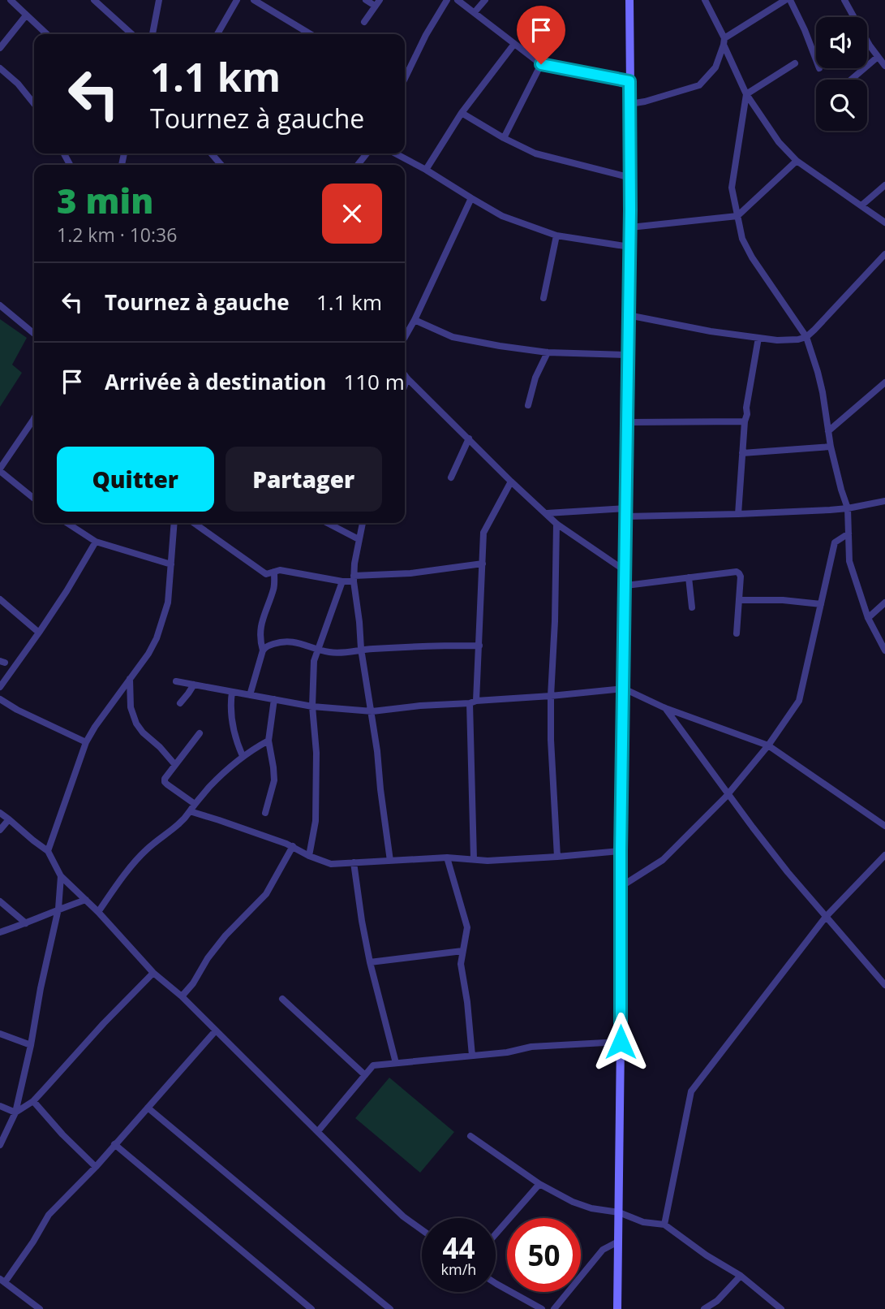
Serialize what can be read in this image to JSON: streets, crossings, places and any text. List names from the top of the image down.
{
  "page": {
    "turn": ["1.1 km", "Tournez à gauche"],
    "heading": ["3 min", "1.2 km · 10:36"],
    "list": [
      {
        "name": "Tournez à gauche",
        "value": "1.1 km"
      },
      {
        "name": "Arrivée à destination",
        "value": "110 m"
      }
    ],
    "buttons": ["Quitter", "Partager"],
    "speed": "44 km/h",
    "limit": "50"
  }
}
